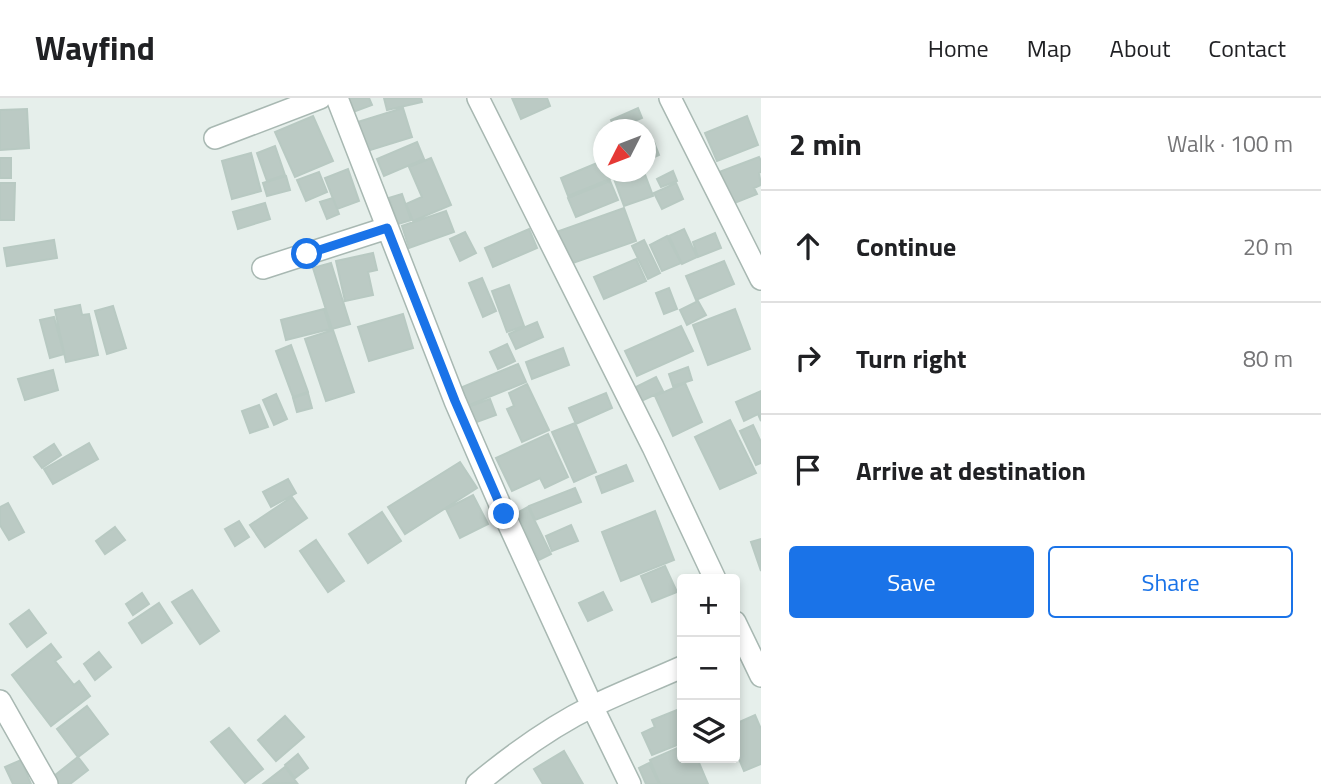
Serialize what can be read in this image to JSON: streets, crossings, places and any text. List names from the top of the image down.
{
  "north": "bottom left",
  "page": {
    "header": "Wayfind",
    "nav": [
      "Home",
      "Map",
      "About",
      "Contact"
    ],
    "heading": ["2 min", "Walk · 100 m"],
    "list": [
      ["Continue", "20 m"],
      ["Turn right", "80 m"],
      "Arrive at destination"
    ],
    "buttons": ["Save", "Share"],
    "map_buttons": ["+", "−"]
  }
}
